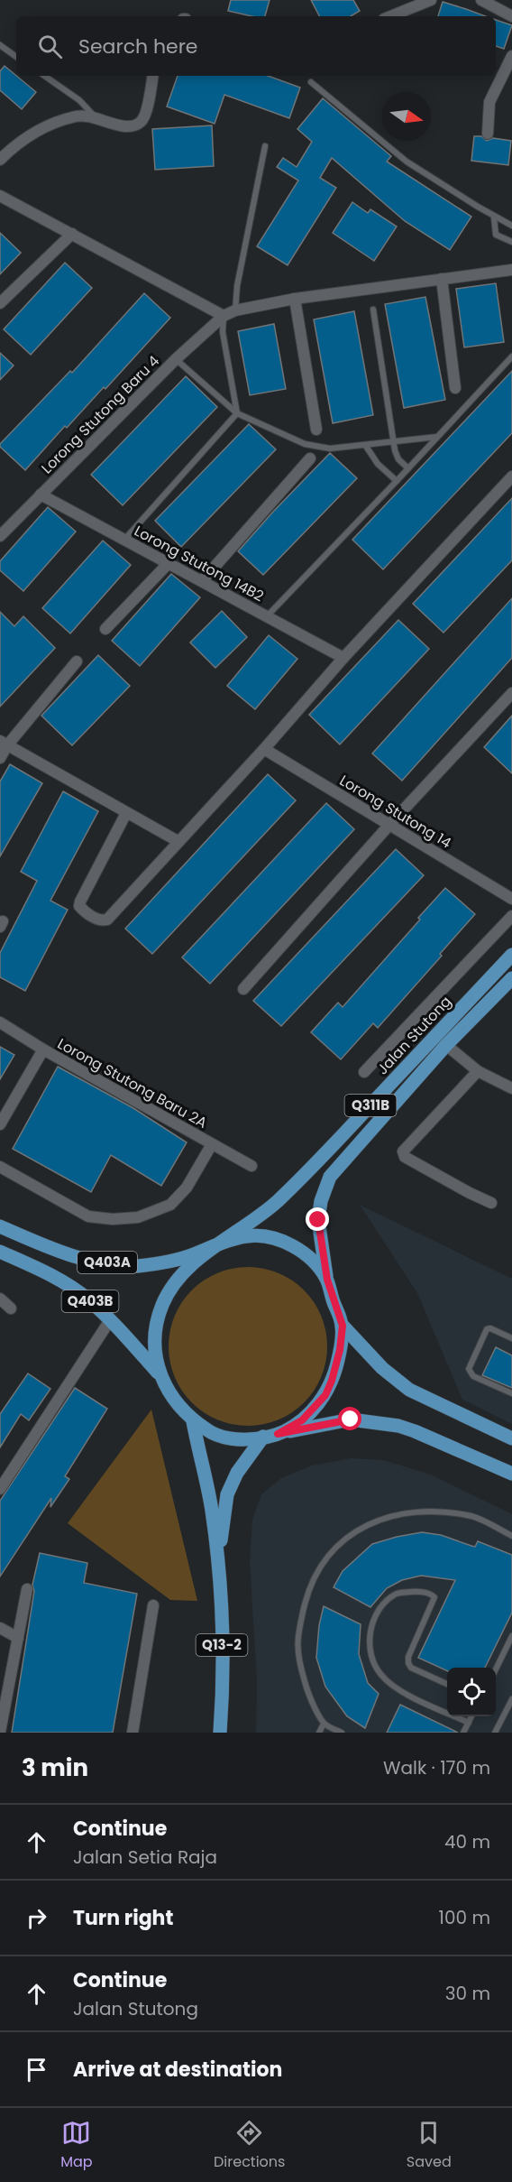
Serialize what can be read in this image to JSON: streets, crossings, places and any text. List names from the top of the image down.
{
  "streets": {
    "main road": [
      "Jalan Stutong",
      "Q311B",
      "Q403A",
      "Q403B",
      "Q13-2"
    ],
    "street": [
      "Lorong Stutong Baru 4",
      "Lorong Stutong 14B2",
      "Lorong Stutong 14",
      "Lorong Stutong Baru 2A"
    ]
  },
  "crossings": [
    ["Lorong Stutong Baru 4", "Lorong Stutong 14B2"],
    ["Jalan Stutong", "Q403A"]
  ],
  "north": "right",
  "page": {
    "search": "Search here",
    "heading": ["3 min", "Walk · 170 m"],
    "list": [
      ["Continue", "Jalan Setia Raja", "40 m"],
      ["Turn right", "100 m"],
      ["Continue", "Jalan Stutong", "30 m"],
      "Arrive at destination"
    ],
    "nav": ["Map", "Directions", "Saved"]
  }
}
